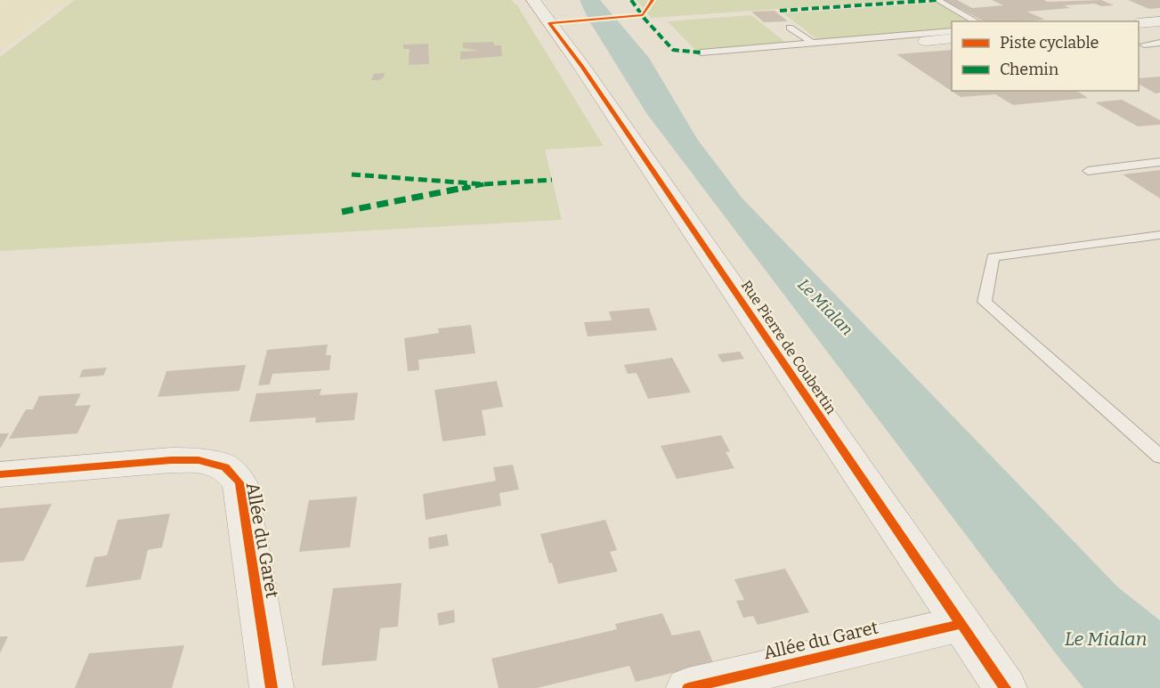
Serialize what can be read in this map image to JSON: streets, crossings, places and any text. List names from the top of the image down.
{
  "streets": {
    "street": ["Rue Pierre de Coubertin", "Allée du Garet"]
  },
  "crossings": [
    ["Rue Pierre de Coubertin", "Allée du Garet"]
  ],
  "water": ["Le Mialan"],
  "legend": ["Piste cyclable", "Chemin"]
}
